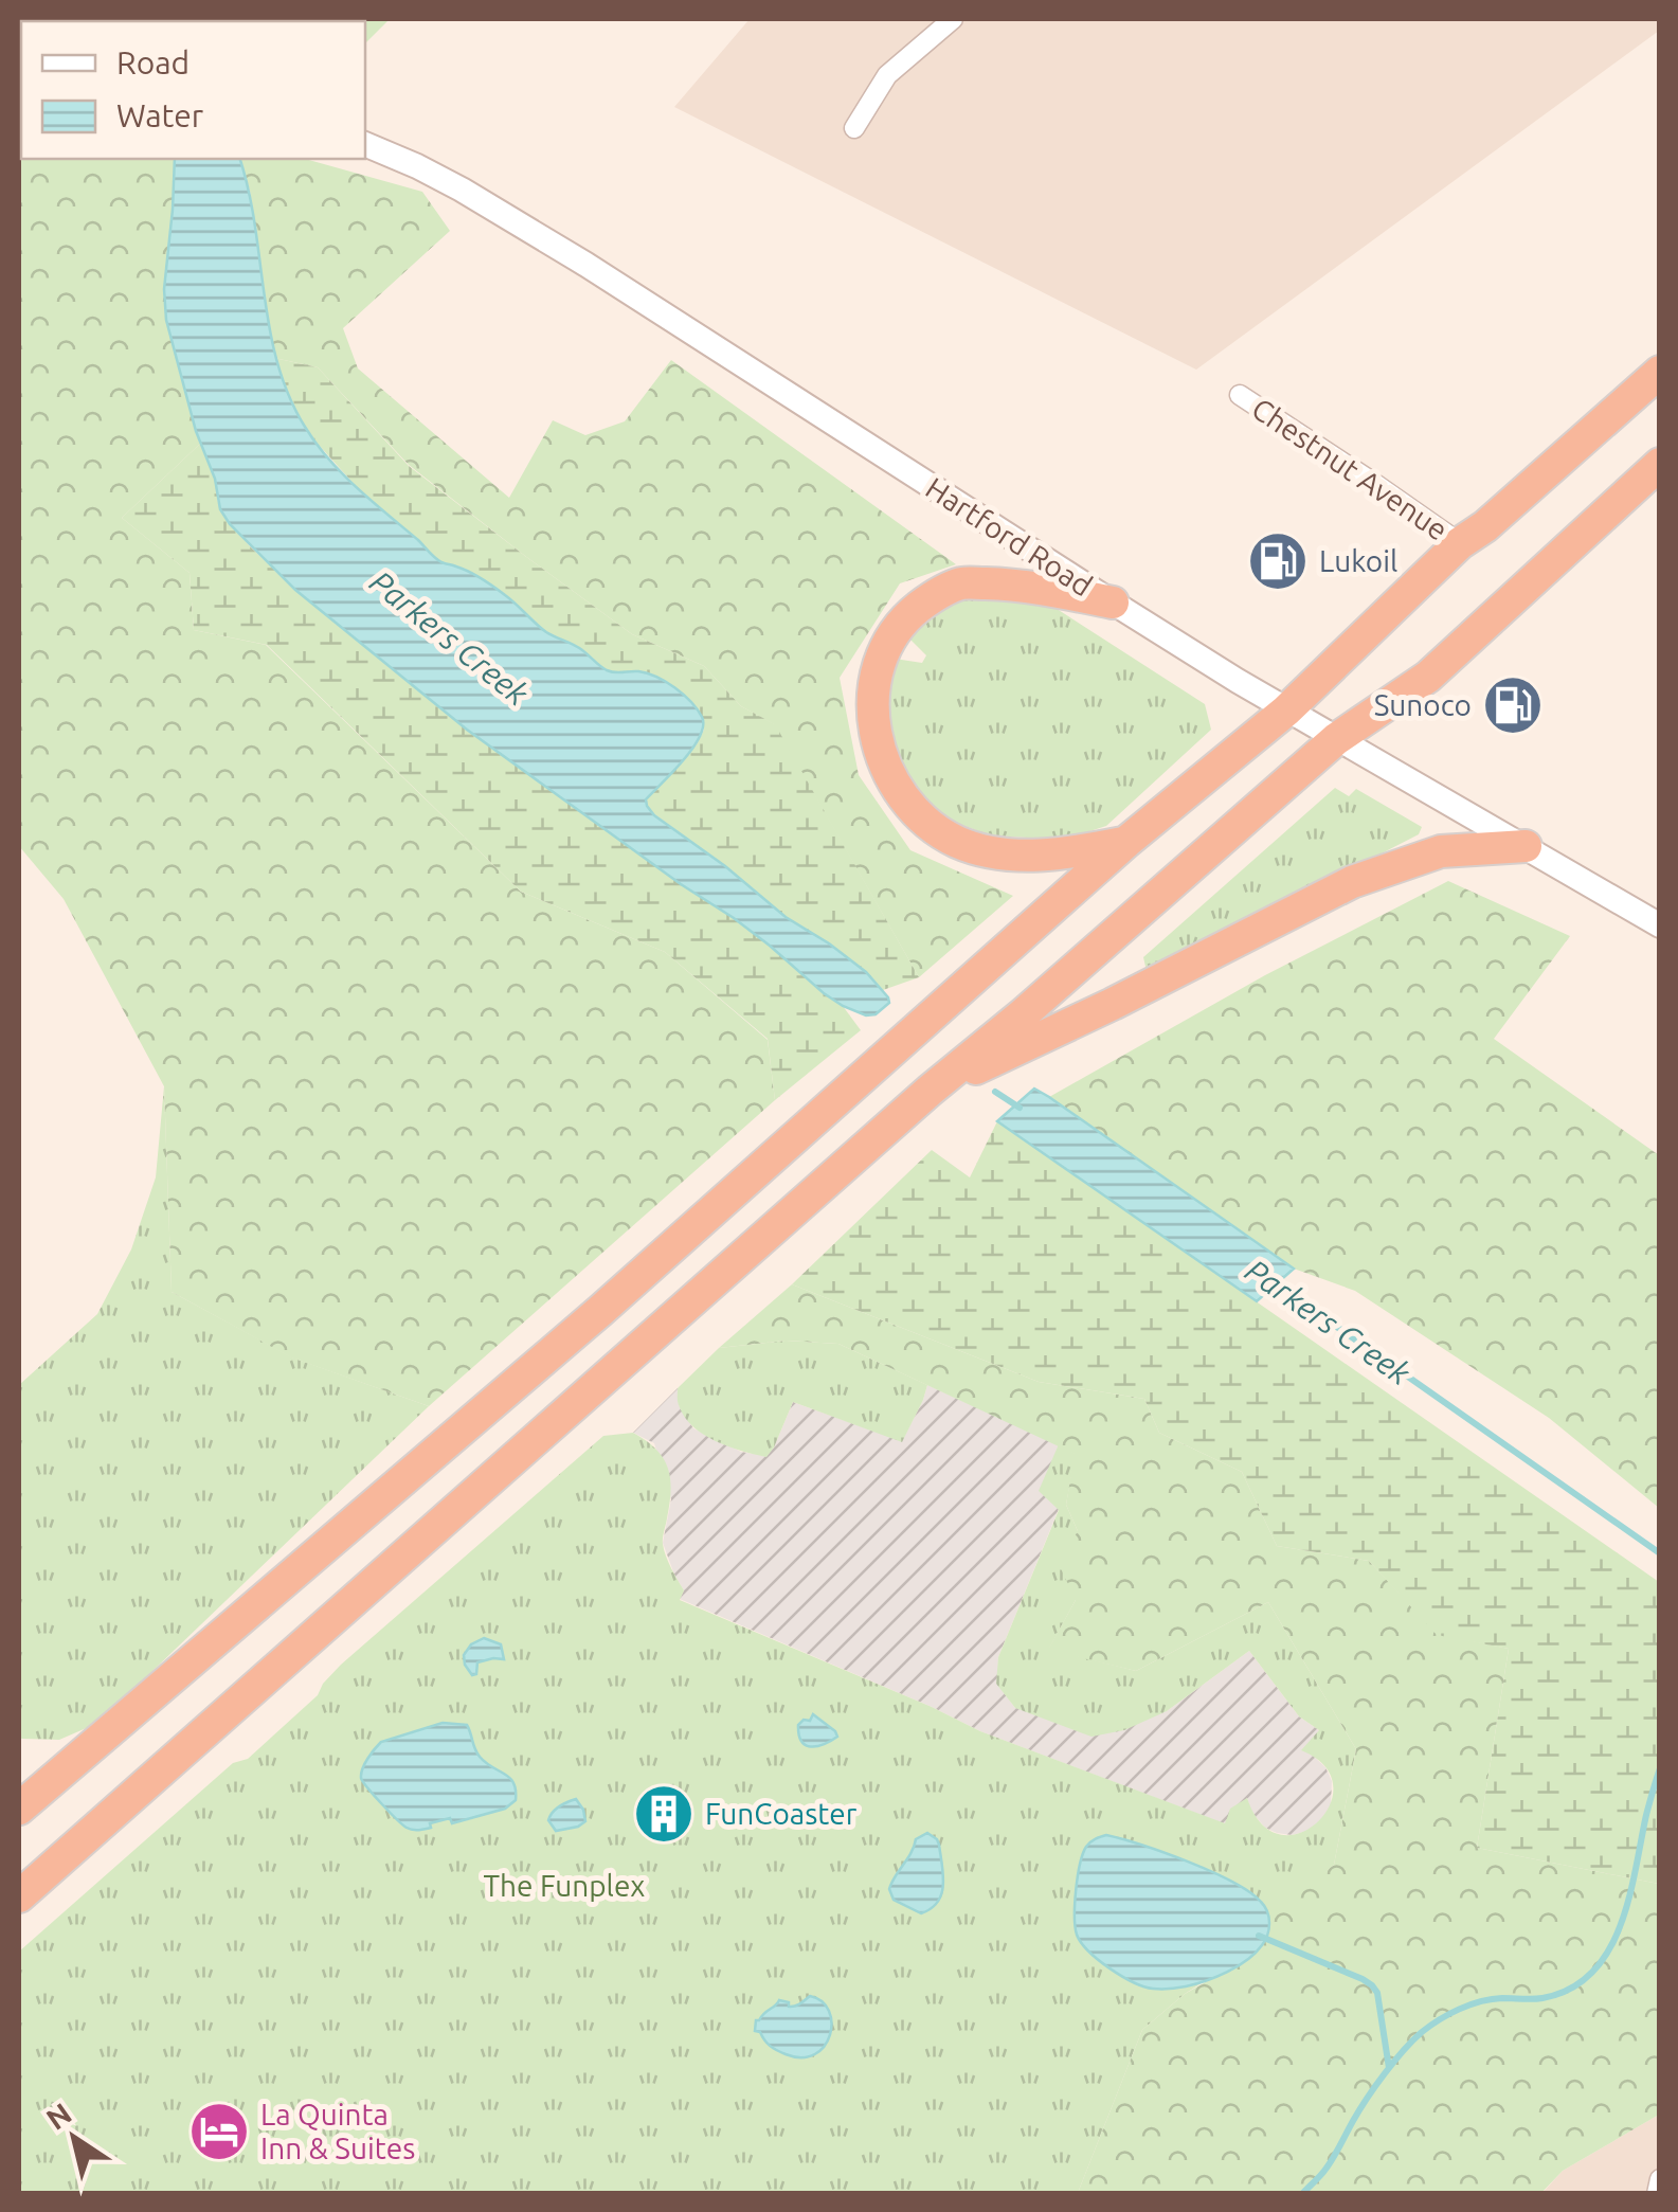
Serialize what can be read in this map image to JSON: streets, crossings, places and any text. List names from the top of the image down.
{
  "streets": {
    "street": ["Chestnut Avenue", "Hartford Road"]
  },
  "water": ["Parkers Creek"],
  "parks": ["The Funplex"],
  "places": {
    "fuel station": ["Lukoil", "Sunoco"],
    "building": ["FunCoaster"],
    "hotel": ["La Quinta Inn & Suites"]
  },
  "legend": ["Road", "Water"],
  "north": "top left"
}
